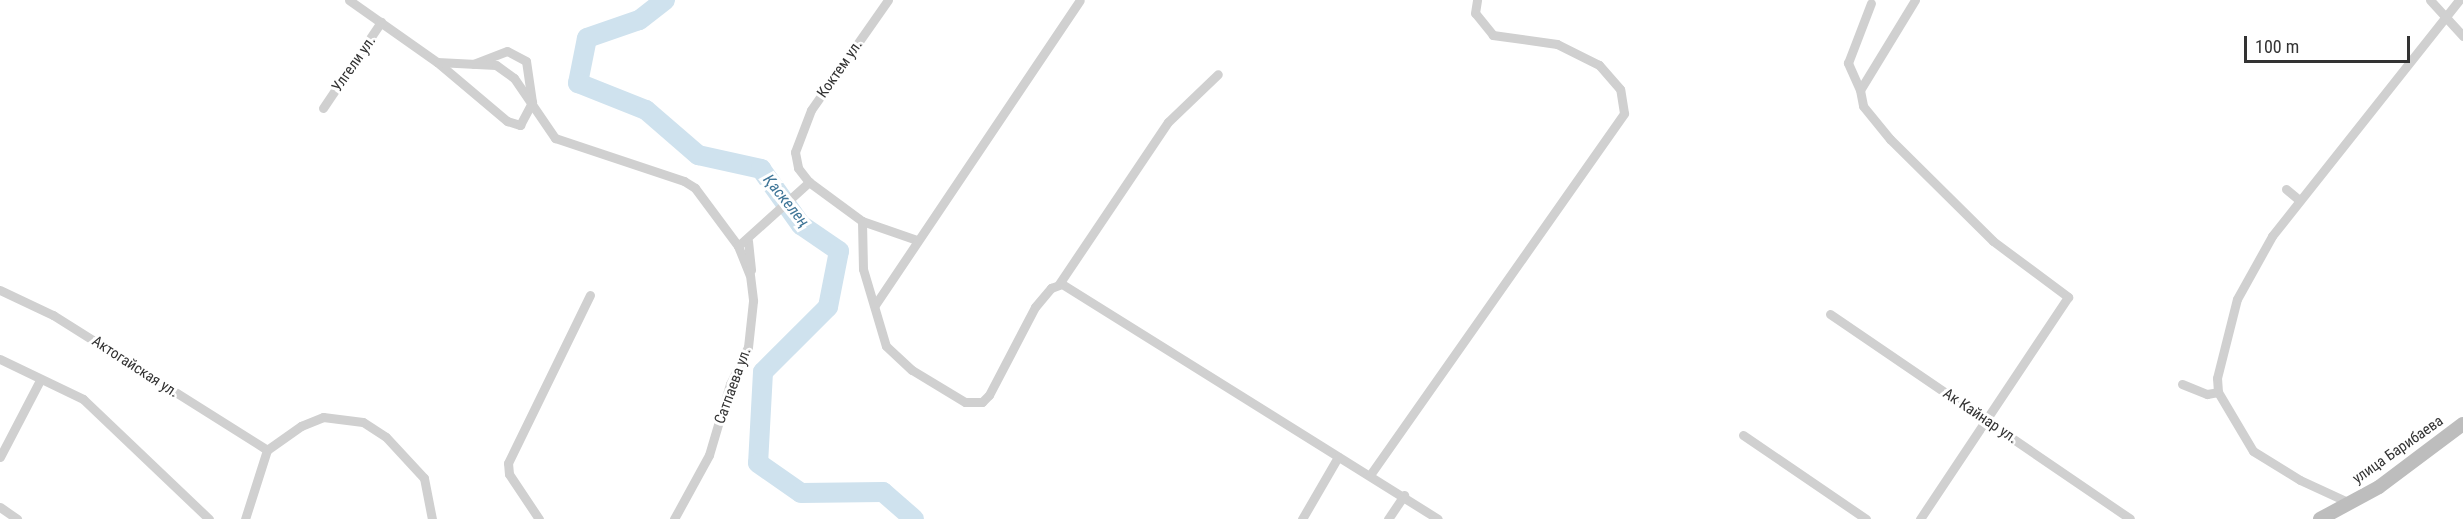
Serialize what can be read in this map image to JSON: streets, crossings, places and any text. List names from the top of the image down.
{
  "streets": {
    "street": [
      "Улгели ул.",
      "Коктем ул.",
      "Актогайская ул.",
      "Сатпаева ул.",
      "Ак Кайнар ул.",
      "улица Барибаева"
    ]
  },
  "water": ["Қаскелең"],
  "scale_bar": "100 m"
}
